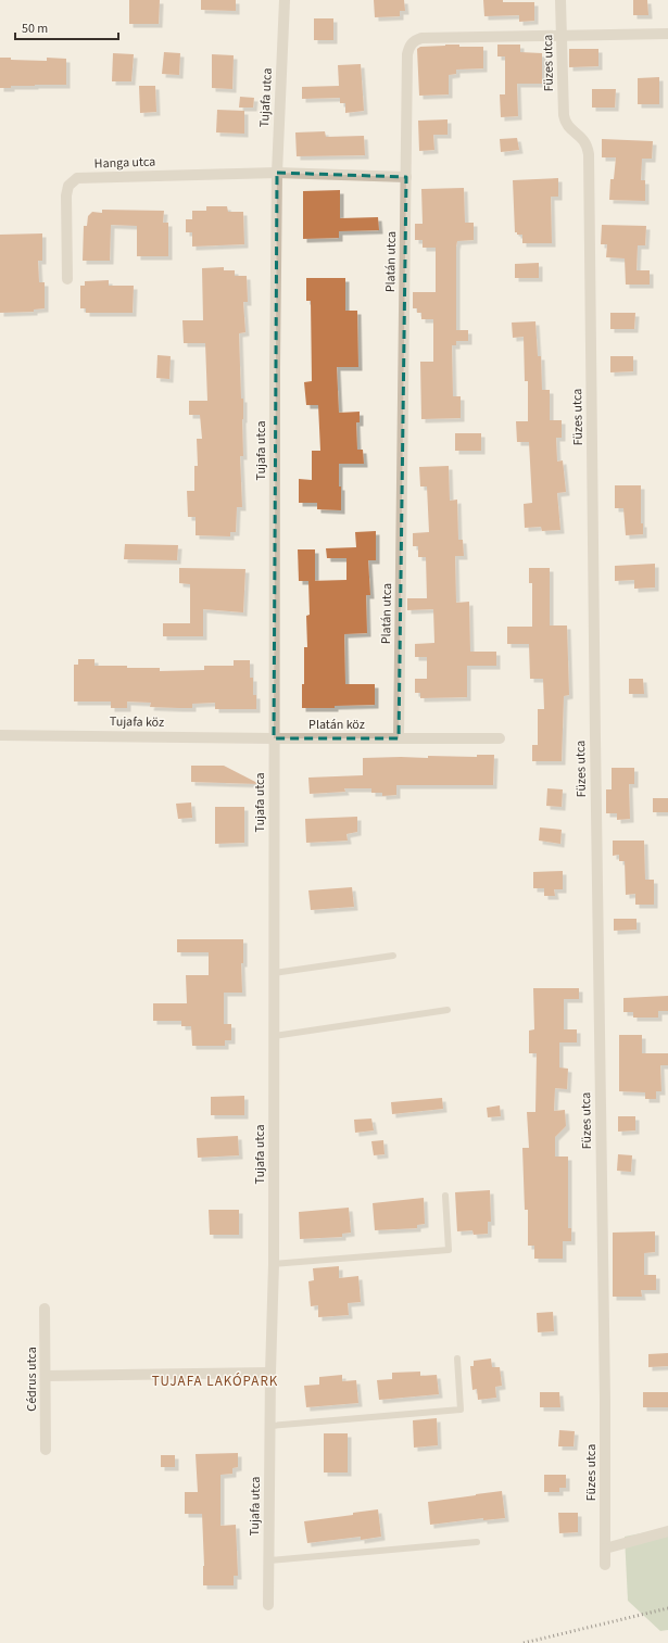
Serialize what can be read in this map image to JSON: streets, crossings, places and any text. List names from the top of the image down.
{
  "streets": {
    "street": [
      "Füzes utca",
      "Tujafa utca",
      "Hanga utca",
      "Platán utca",
      "Tujafa köz",
      "Platán köz",
      "Cédrus utca"
    ]
  },
  "crossings": [
    ["Füzes utca", "Platán utca"],
    ["Tujafa utca", "Hanga utca"],
    ["Tujafa utca", "Tujafa köz"],
    ["Tujafa utca", "Platán köz"],
    ["Hanga utca", "Platán utca"],
    ["Platán utca", "Platán köz"],
    ["Tujafa köz", "Platán köz"]
  ],
  "districts": ["TUJAFA LAKÓPARK"],
  "scale_bar": "50 m"
}
